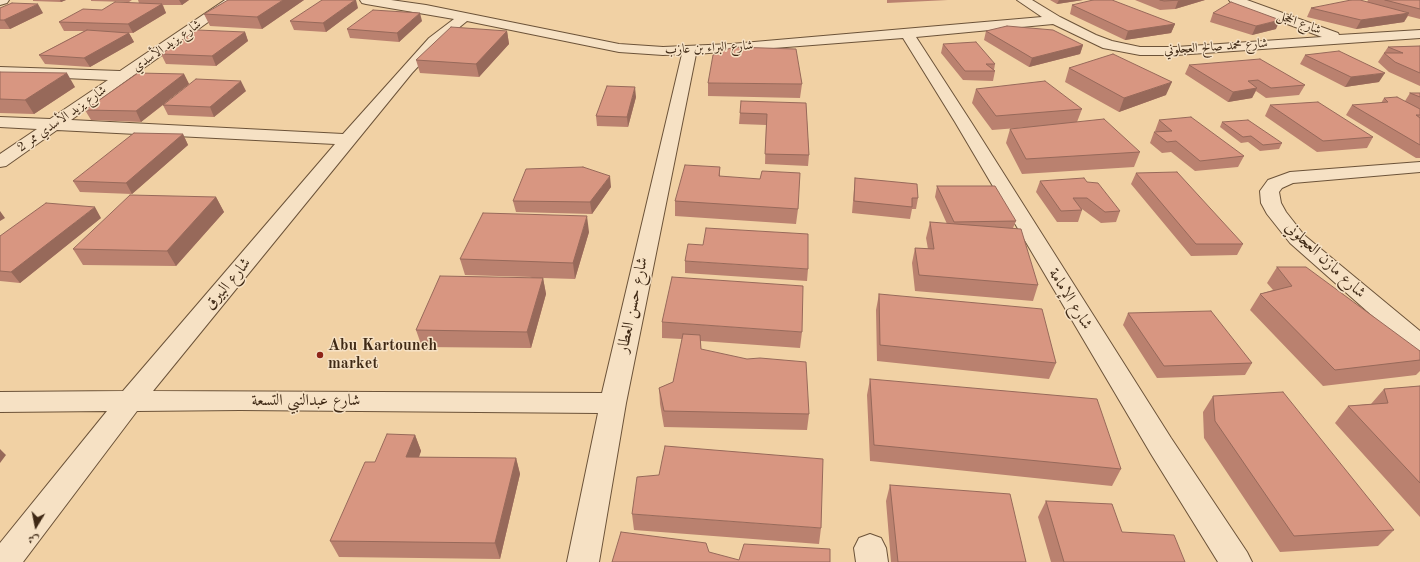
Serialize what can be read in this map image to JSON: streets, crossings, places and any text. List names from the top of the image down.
{
  "streets": {
    "street": [
      "شارع الحجل",
      "شارع يزيد الأسدي",
      "شارع محمد صالح العجلوني",
      "شارع البراء بن عازب",
      "شارع يزيد الأسدي ممر 2",
      "شارع مازن العجلوني",
      "شارع البيرق",
      "شارع الإمامة",
      "شارع حسن العطار",
      "شارع عبدالنبي التسعة"
    ]
  },
  "crossings": [
    ["شارع الحجل", "شارع محمد صالح العجلوني"],
    ["شارع يزيد الأسدي", "شارع يزيد الأسدي ممر 2"],
    ["شارع محمد صالح العجلوني", "شارع البراء بن عازب"],
    ["شارع البراء بن عازب", "شارع البيرق"],
    ["شارع البراء بن عازب", "شارع الإمامة"],
    ["شارع البراء بن عازب", "شارع حسن العطار"],
    ["شارع البيرق", "شارع عبدالنبي التسعة"],
    ["شارع حسن العطار", "شارع عبدالنبي التسعة"]
  ],
  "places": ["Abu Kartouneh market"],
  "north": "bottom"
}
